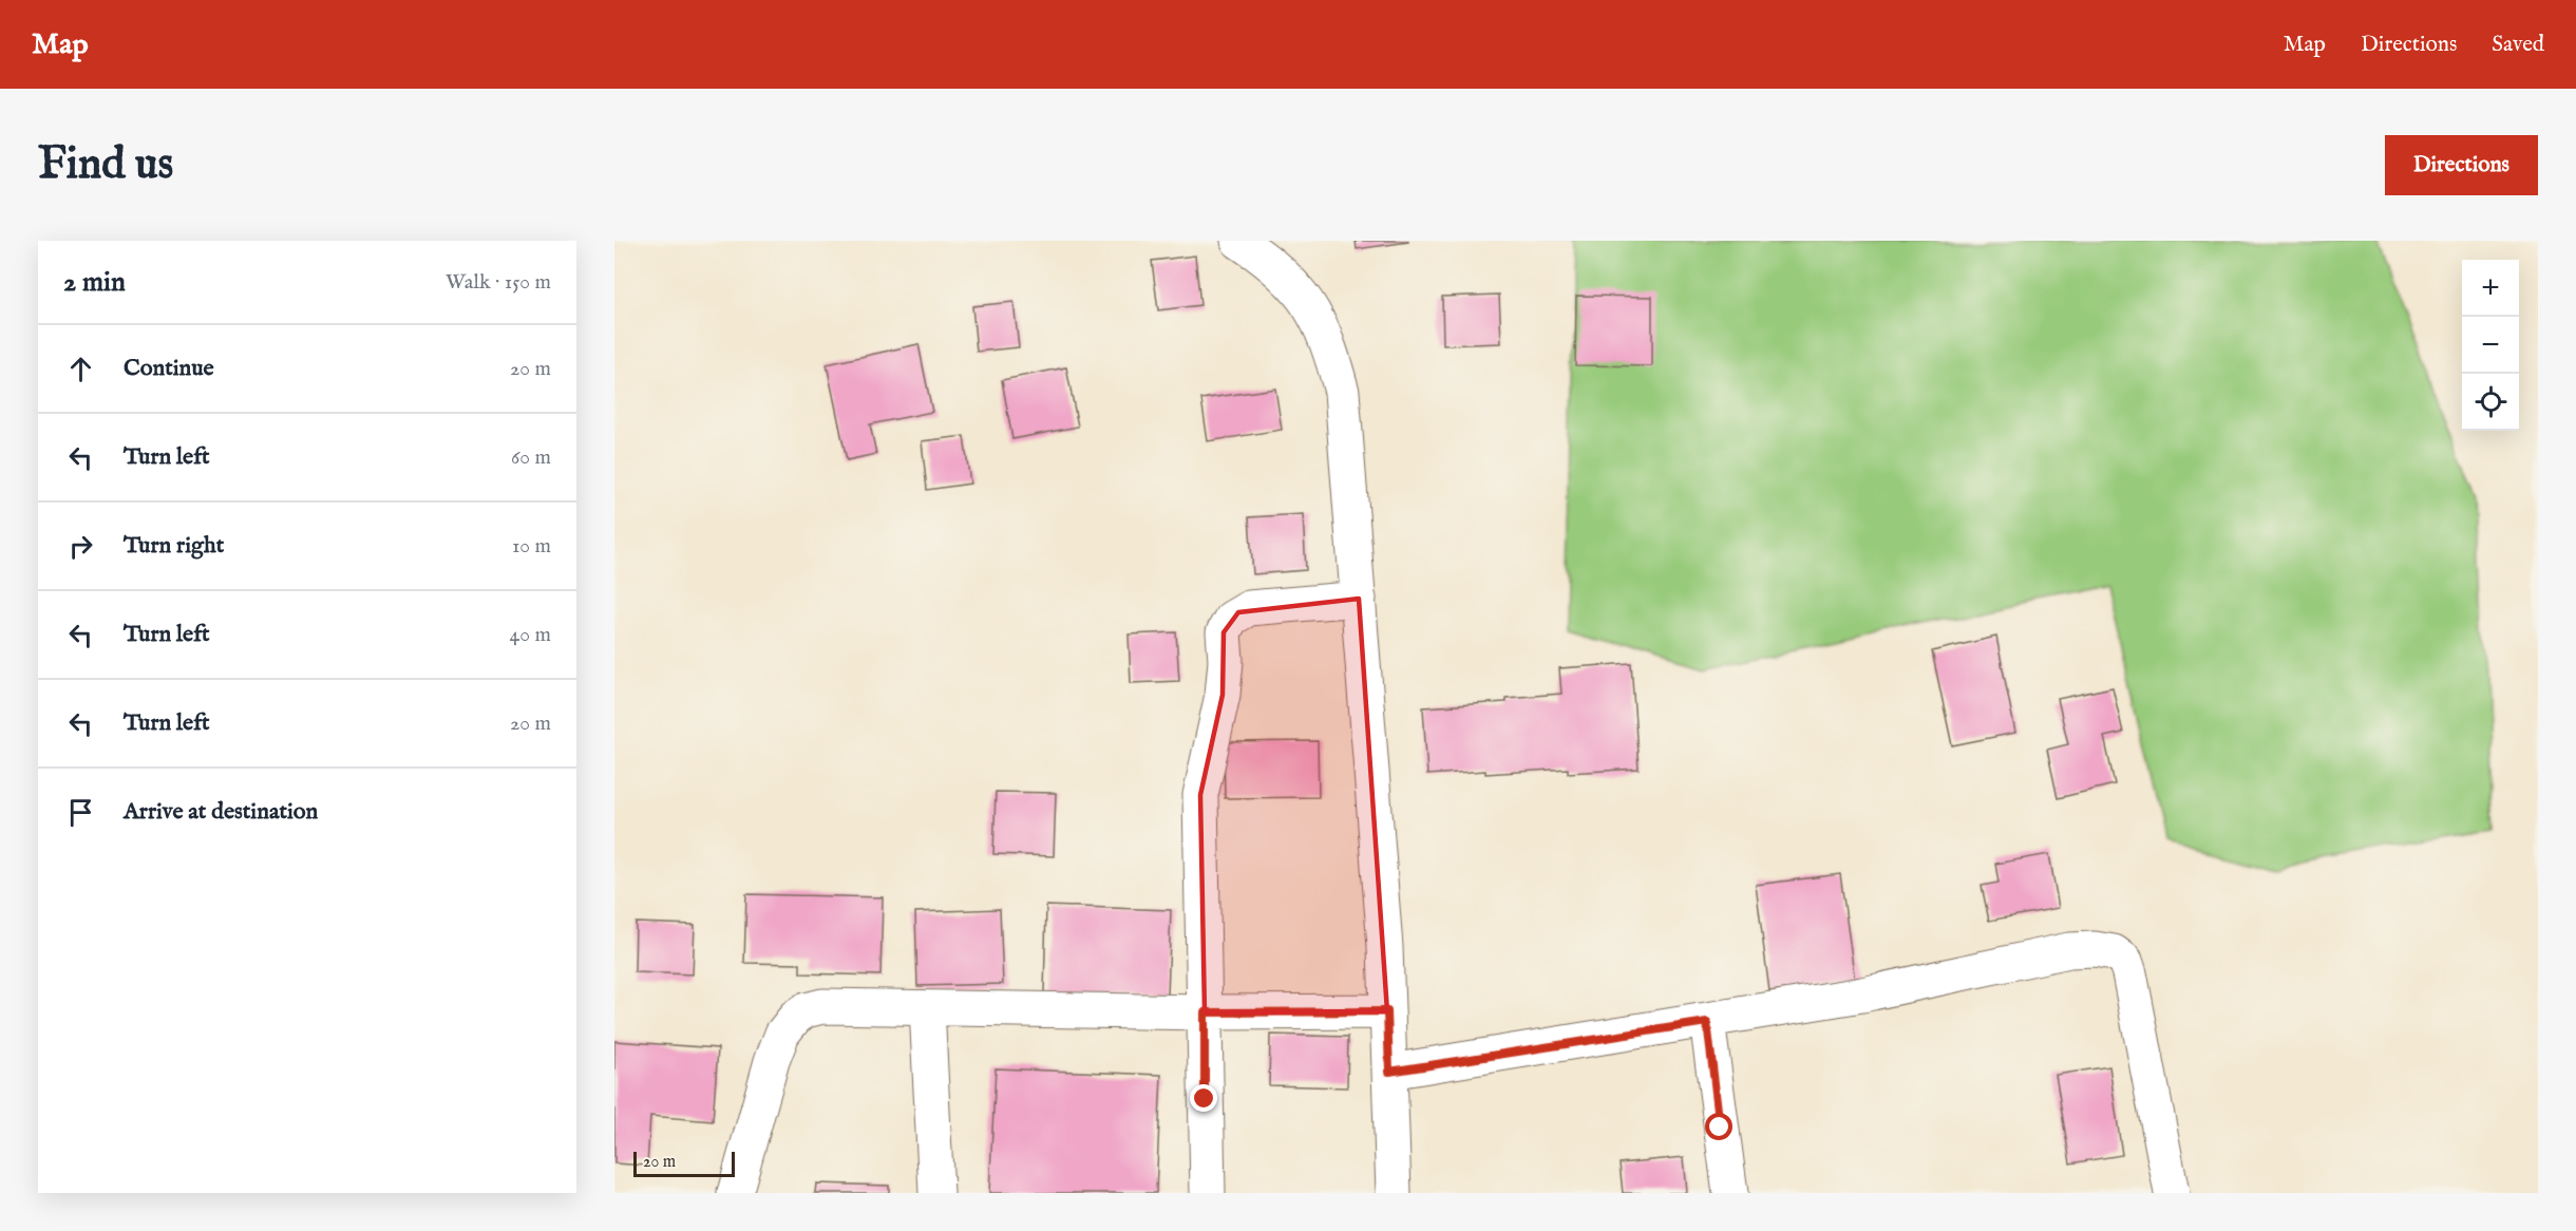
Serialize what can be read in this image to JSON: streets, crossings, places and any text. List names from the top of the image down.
{
  "scale_bar": "20 m",
  "page": {
    "header": "Map",
    "nav": ["Map", "Directions", "Saved"],
    "buttons": "Directions",
    "title": "Find us",
    "heading": ["2 min", "Walk · 150 m"],
    "map_buttons": ["+", "−"],
    "list": [
      ["Continue", "20 m"],
      ["Turn left", "60 m"],
      ["Turn right", "10 m"],
      ["Turn left", "40 m"],
      ["Turn left", "20 m"],
      "Arrive at destination"
    ],
    "scale": "20 m"
  }
}
